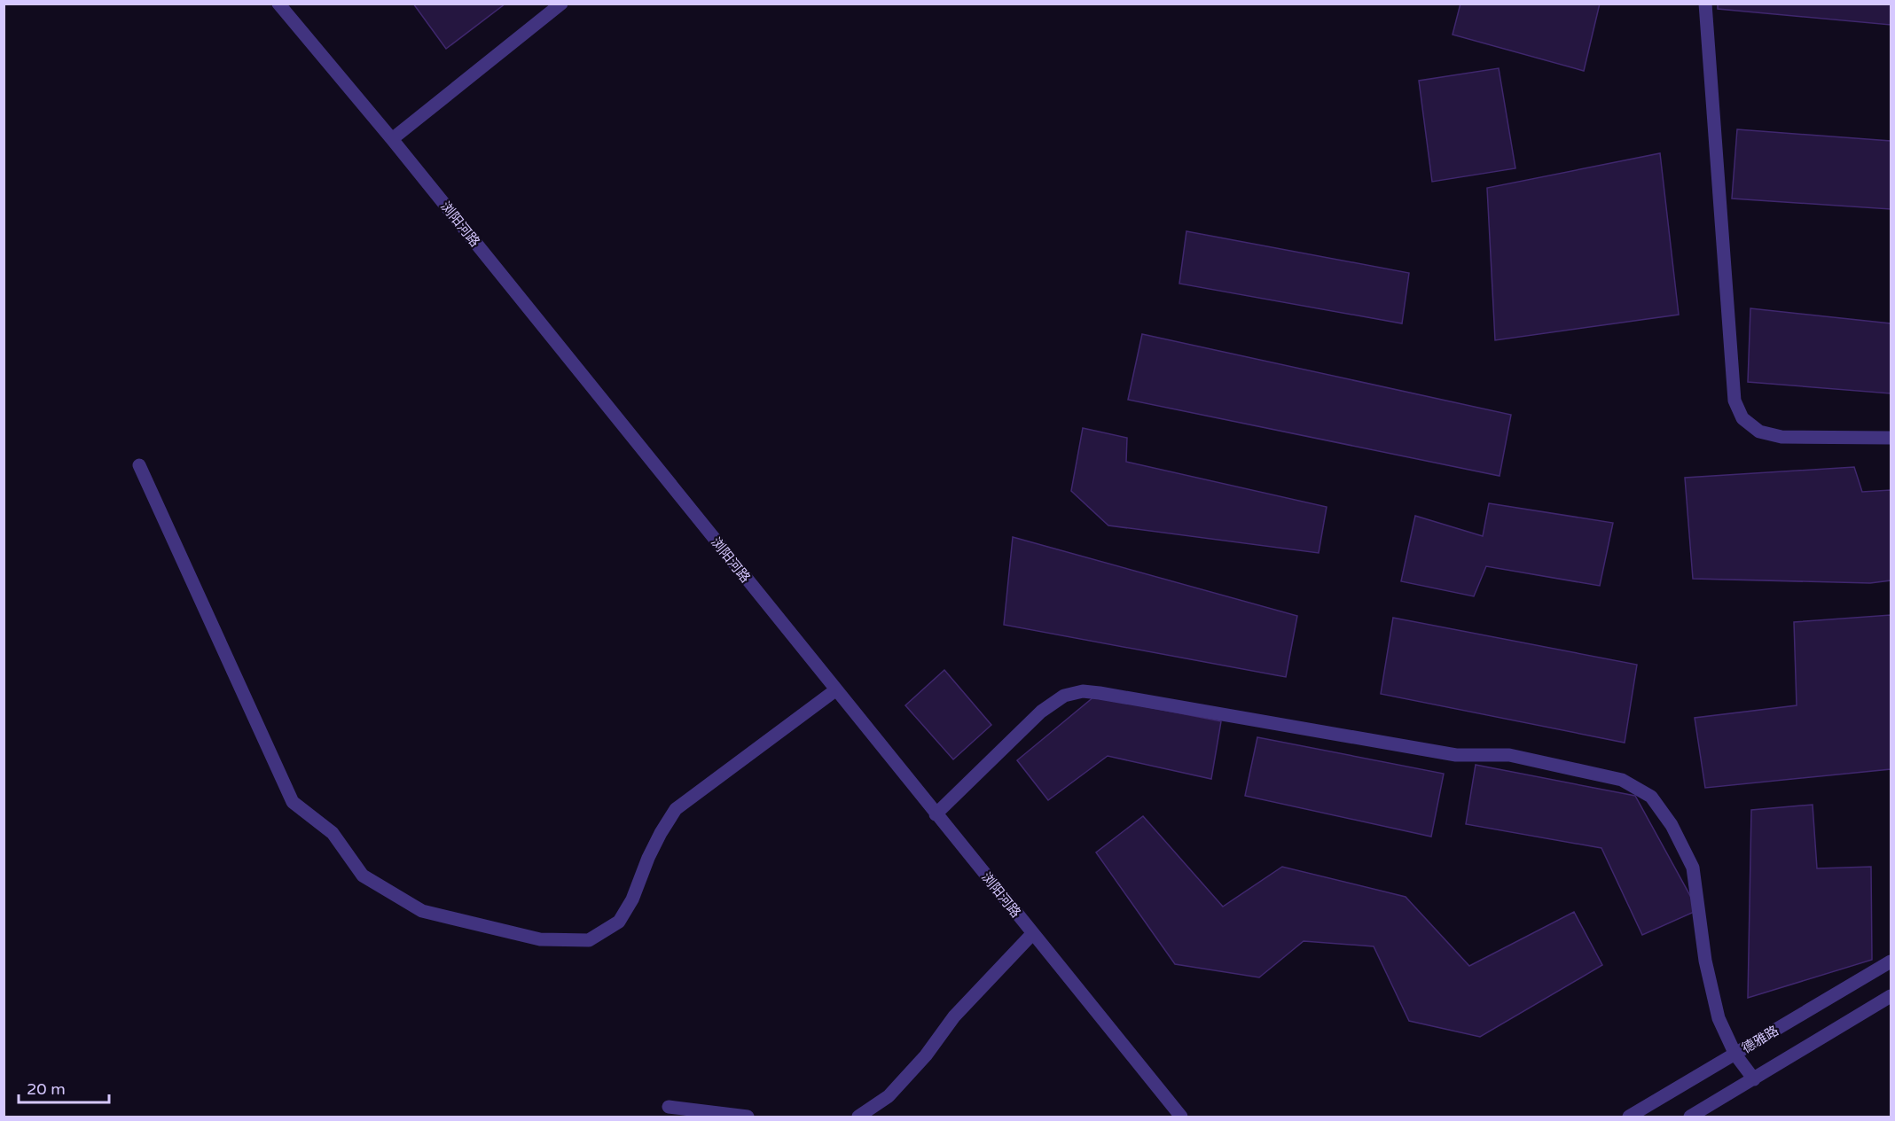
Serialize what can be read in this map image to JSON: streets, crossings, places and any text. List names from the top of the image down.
{
  "streets": {
    "street": ["浏阳河路", "德雅路"]
  },
  "scale_bar": "20 m"
}
